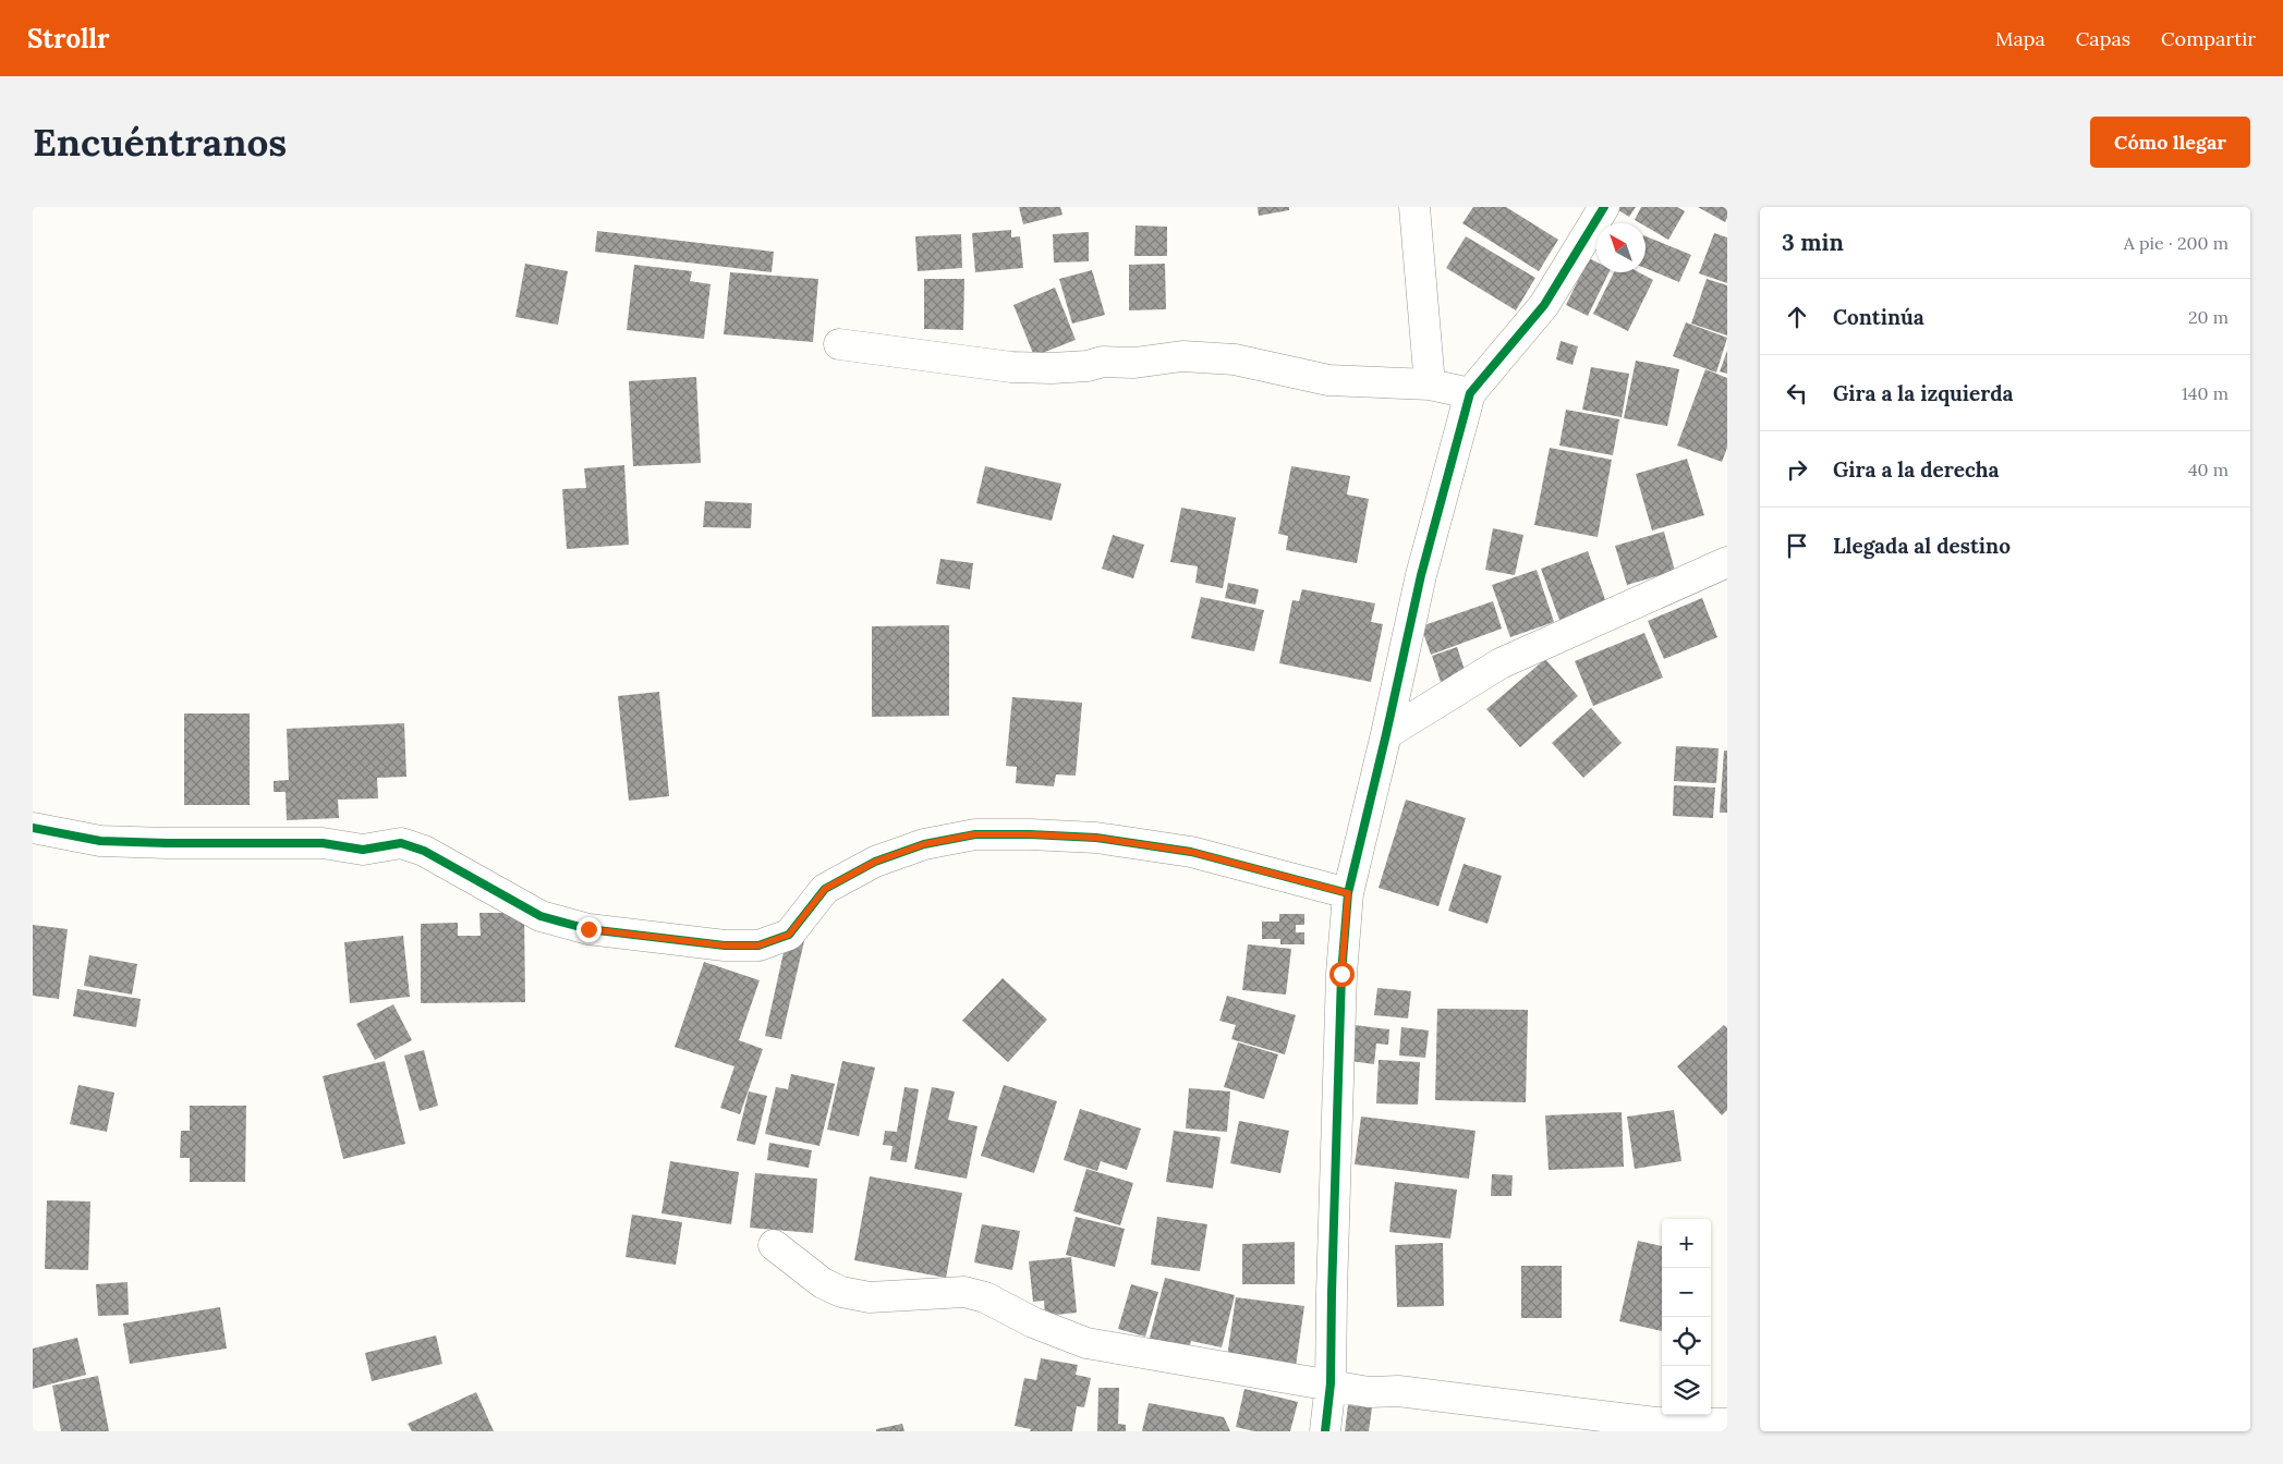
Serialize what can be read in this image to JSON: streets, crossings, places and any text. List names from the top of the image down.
{
  "north": "top left",
  "page": {
    "header": "Strollr",
    "nav": ["Mapa", "Capas", "Compartir"],
    "buttons": "Cómo llegar",
    "title": "Encuéntranos",
    "heading": ["3 min", "A pie · 200 m"],
    "list": [
      ["Continúa", "20 m"],
      ["Gira a la izquierda", "140 m"],
      ["Gira a la derecha", "40 m"],
      "Llegada al destino"
    ],
    "map_buttons": ["+", "−"]
  }
}
